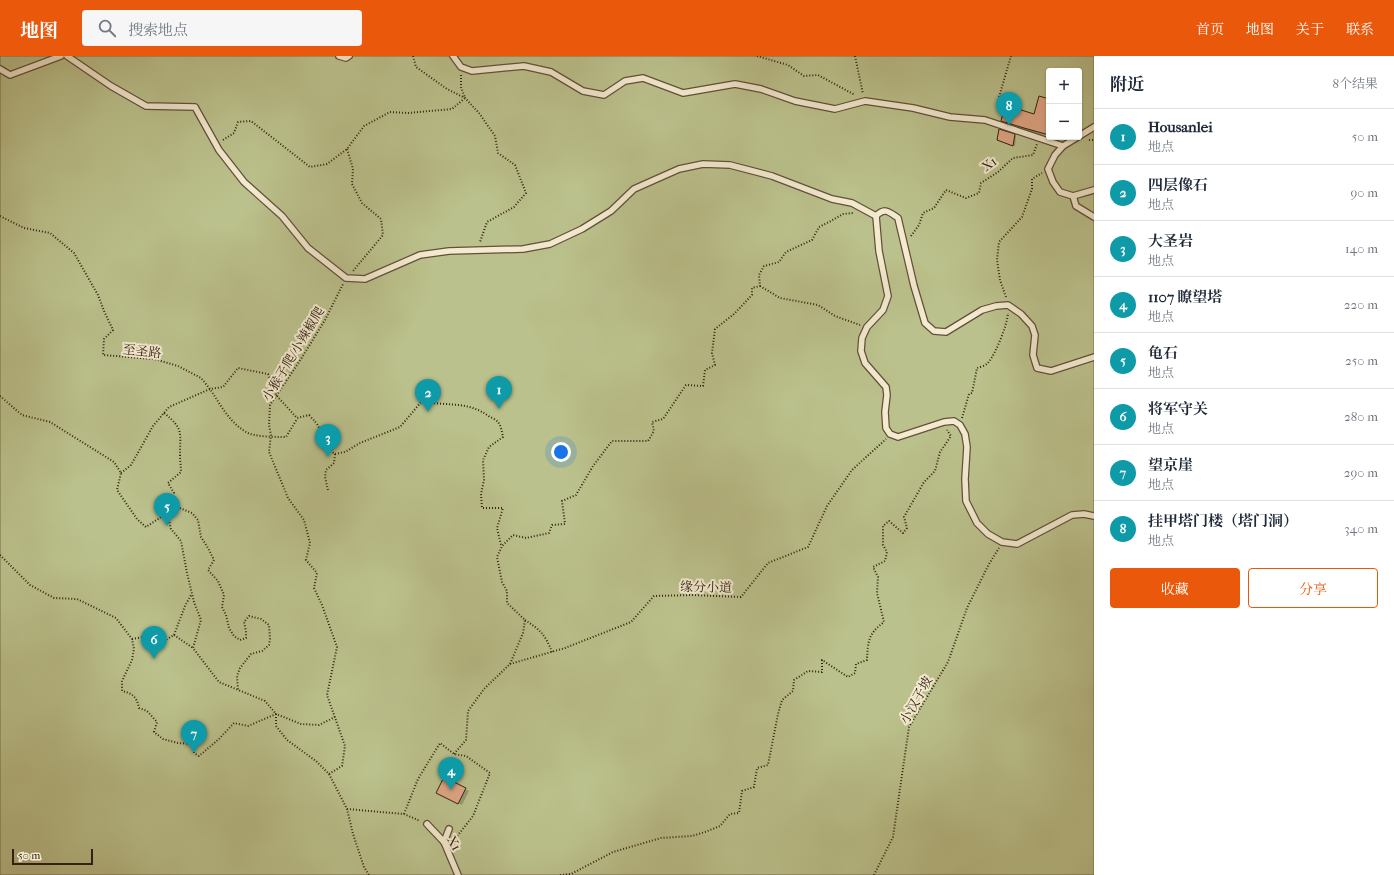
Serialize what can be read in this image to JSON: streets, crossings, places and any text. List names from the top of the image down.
{
  "streets": {
    "lane": ["X1"],
    "path": [
      "至圣路",
      "小猴子爬/小辣椒爬",
      "缘分小道",
      "小汉子坡"
    ]
  },
  "scale_bar": "50 m",
  "page": {
    "header": "地图",
    "search": "搜索地点",
    "nav": [
      "首页",
      "地图",
      "关于",
      "联系"
    ],
    "heading": ["附近", "8个结果"],
    "map_buttons": ["+", "−"],
    "pins": [
      "8",
      "1",
      "2",
      "3",
      "5",
      "6",
      "7",
      "4"
    ],
    "list": [
      {
        "mark": "1",
        "name": "Housanlei",
        "note": "地点",
        "value": "50 m"
      },
      {
        "mark": "2",
        "name": "四层像石",
        "note": "地点",
        "value": "90 m"
      },
      {
        "mark": "3",
        "name": "大圣岩",
        "note": "地点",
        "value": "140 m"
      },
      {
        "mark": "4",
        "name": "1107 瞭望塔",
        "note": "地点",
        "value": "220 m"
      },
      {
        "mark": "5",
        "name": "龟石",
        "note": "地点",
        "value": "250 m"
      },
      {
        "mark": "6",
        "name": "将军守关",
        "note": "地点",
        "value": "280 m"
      },
      {
        "mark": "7",
        "name": "望京崖",
        "note": "地点",
        "value": "290 m"
      },
      {
        "mark": "8",
        "name": "挂甲塔门楼（塔门洞）",
        "note": "地点",
        "value": "340 m"
      }
    ],
    "buttons": ["收藏", "分享"],
    "scale": "50 m"
  }
}
